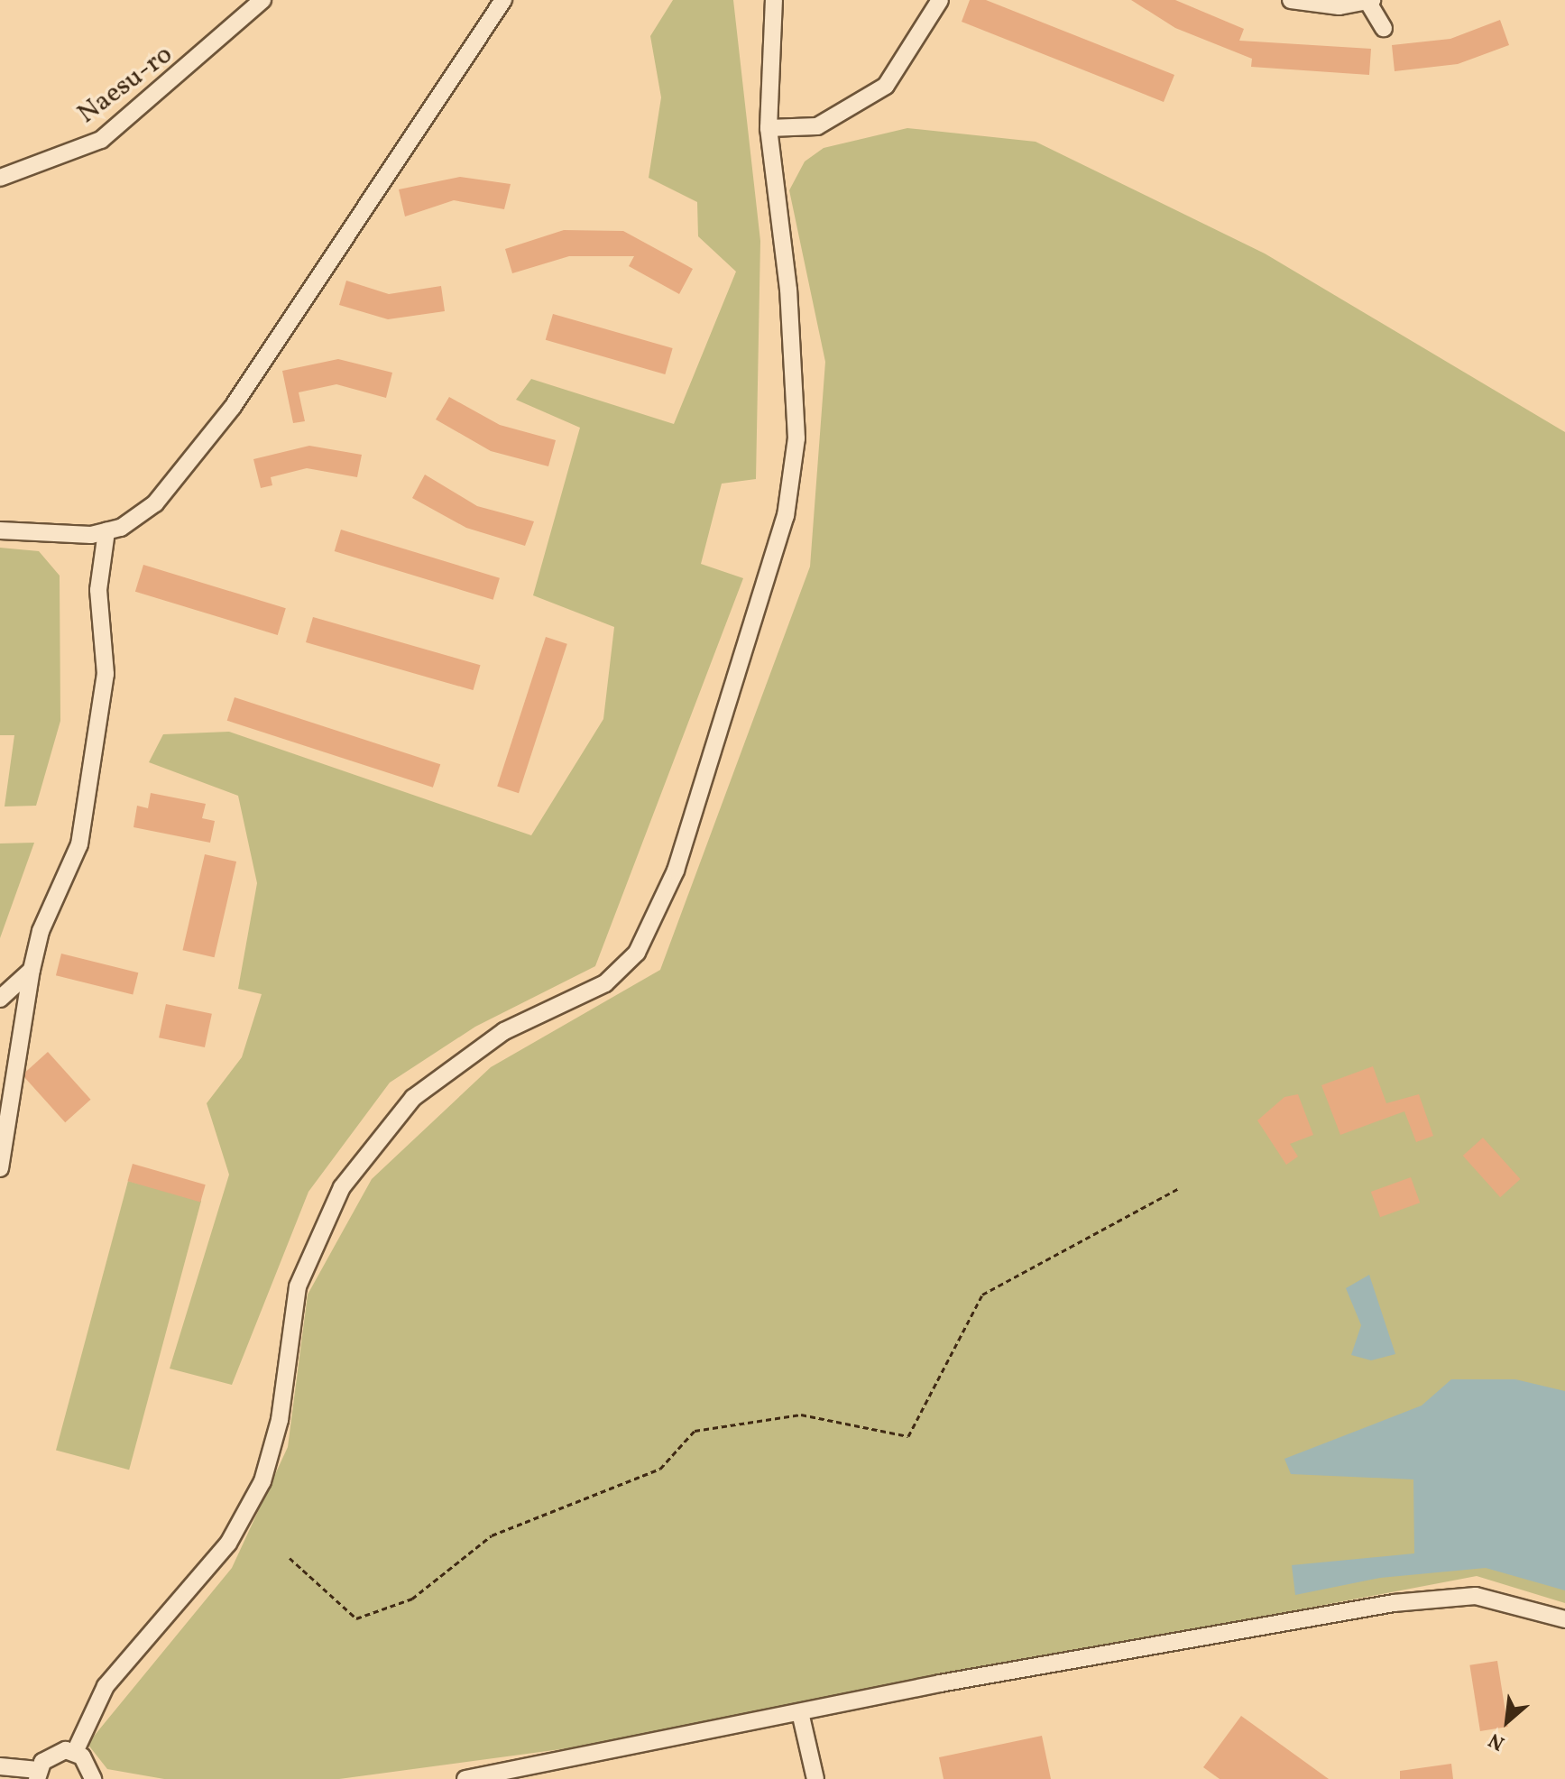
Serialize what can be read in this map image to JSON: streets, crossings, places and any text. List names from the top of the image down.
{
  "streets": {
    "street": ["Naesu-ro"]
  },
  "north": "bottom left"
}
